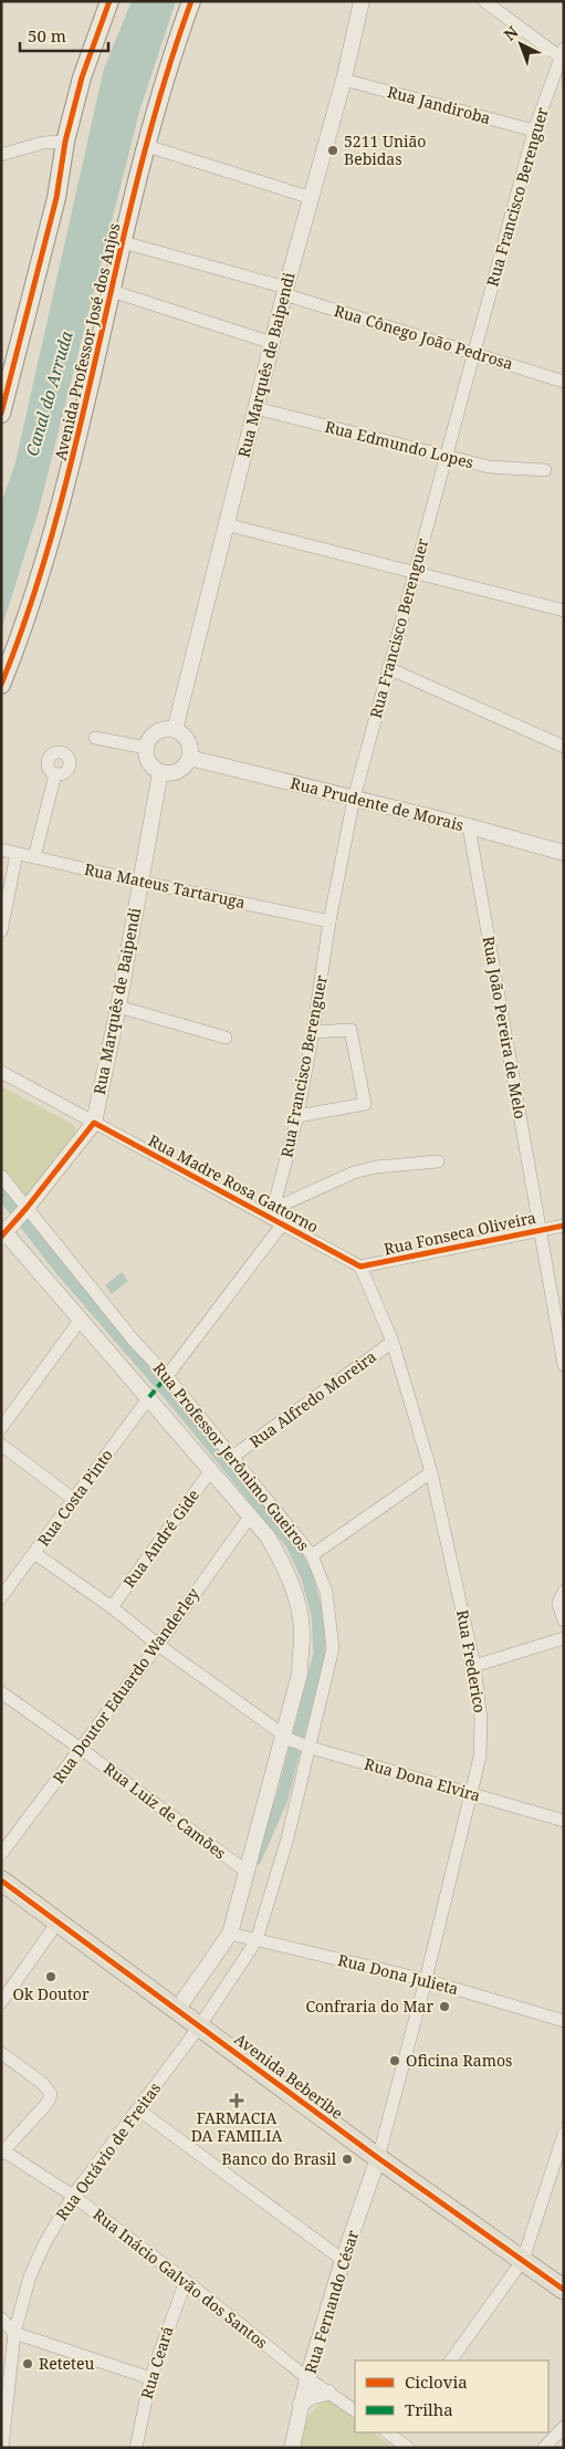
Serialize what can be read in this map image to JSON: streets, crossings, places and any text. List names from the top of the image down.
{
  "streets": {
    "main road": ["Avenida Professor José dos Anjos", "Avenida Beberibe"],
    "street": [
      "Rua Jandiroba",
      "Rua Francisco Berenguer",
      "Rua Cônego João Pedrosa",
      "Rua Marquês de Baipendi",
      "Rua Edmundo Lopes",
      "Rua Prudente de Morais",
      "Rua Mateus Tartaruga",
      "Rua João Pereira de Melo",
      "Rua Madre Rosa Gattorno",
      "Rua Fonseca Oliveira",
      "Rua Alfredo Moreira",
      "Rua Professor Jerônimo Gueiros",
      "Rua Costa Pinto",
      "Rua André Gide",
      "Rua Frederico",
      "Rua Doutor Eduardo Wanderley",
      "Rua Dona Elvira",
      "Rua Luiz de Camões",
      "Rua Dona Julieta",
      "Rua Octávio de Freitas",
      "Rua Inácio Galvão dos Santos",
      "Rua Fernando César",
      "Rua Ceará"
    ]
  },
  "crossings": [
    ["Rua Jandiroba", "Rua Francisco Berenguer"],
    ["Rua Jandiroba", "Rua Marquês de Baipendi"],
    ["Rua Francisco Berenguer", "Rua Cônego João Pedrosa"],
    ["Rua Francisco Berenguer", "Rua Edmundo Lopes"],
    ["Rua Francisco Berenguer", "Rua Prudente de Morais"],
    ["Rua Francisco Berenguer", "Rua Mateus Tartaruga"],
    ["Rua Francisco Berenguer", "Rua Madre Rosa Gattorno"],
    ["Rua Cônego João Pedrosa", "Avenida Professor José dos Anjos"],
    ["Rua Cônego João Pedrosa", "Rua Marquês de Baipendi"],
    ["Rua Marquês de Baipendi", "Rua Edmundo Lopes"],
    ["Rua Marquês de Baipendi", "Rua Prudente de Morais"],
    ["Rua Marquês de Baipendi", "Rua Mateus Tartaruga"],
    ["Rua Marquês de Baipendi", "Rua Madre Rosa Gattorno"],
    ["Rua Marquês de Baipendi", "Rua Professor Jerônimo Gueiros"],
    ["Rua Prudente de Morais", "Rua João Pereira de Melo"],
    ["Rua João Pereira de Melo", "Rua Fonseca Oliveira"],
    ["Rua Madre Rosa Gattorno", "Rua Fonseca Oliveira"],
    ["Rua Madre Rosa Gattorno", "Rua Frederico"],
    ["Rua Fonseca Oliveira", "Rua Frederico"],
    ["Rua Alfredo Moreira", "Rua Professor Jerônimo Gueiros"],
    ["Rua Alfredo Moreira", "Rua Frederico"],
    ["Rua Professor Jerônimo Gueiros", "Rua Costa Pinto"],
    ["Rua Professor Jerônimo Gueiros", "Rua André Gide"],
    ["Rua Professor Jerônimo Gueiros", "Rua Doutor Eduardo Wanderley"],
    ["Rua Professor Jerônimo Gueiros", "Rua Dona Elvira"],
    ["Rua Professor Jerônimo Gueiros", "Rua Luiz de Camões"],
    ["Rua Professor Jerônimo Gueiros", "Rua Dona Julieta"],
    ["Rua Professor Jerônimo Gueiros", "Avenida Beberibe"],
    ["Rua Professor Jerônimo Gueiros", "Rua Octávio de Freitas"],
    ["Rua Costa Pinto", "Rua Dona Elvira"],
    ["Rua André Gide", "Rua Dona Elvira"],
    ["Rua Frederico", "Rua Dona Elvira"],
    ["Rua Frederico", "Rua Dona Julieta"],
    ["Rua Frederico", "Avenida Beberibe"],
    ["Rua Frederico", "Rua Fernando César"],
    ["Rua Doutor Eduardo Wanderley", "Rua Dona Elvira"],
    ["Rua Doutor Eduardo Wanderley", "Rua Luiz de Camões"],
    ["Avenida Beberibe", "Rua Octávio de Freitas"],
    ["Avenida Beberibe", "Rua Fernando César"],
    ["Rua Octávio de Freitas", "Rua Inácio Galvão dos Santos"],
    ["Rua Inácio Galvão dos Santos", "Rua Fernando César"],
    ["Rua Inácio Galvão dos Santos", "Rua Ceará"]
  ],
  "water": ["Canal do Arruda"],
  "places": {
    "other": [
      "5211 União Bebidas",
      "Ok Doutor",
      "Confraria do Mar",
      "Oficina Ramos",
      "Banco do Brasil",
      "Reteteu"
    ],
    "health": ["FARMACIA DA FAMILIA"]
  },
  "legend": ["Ciclovia", "Trilha"],
  "scale_bar": "50 m",
  "north": "top left"
}
